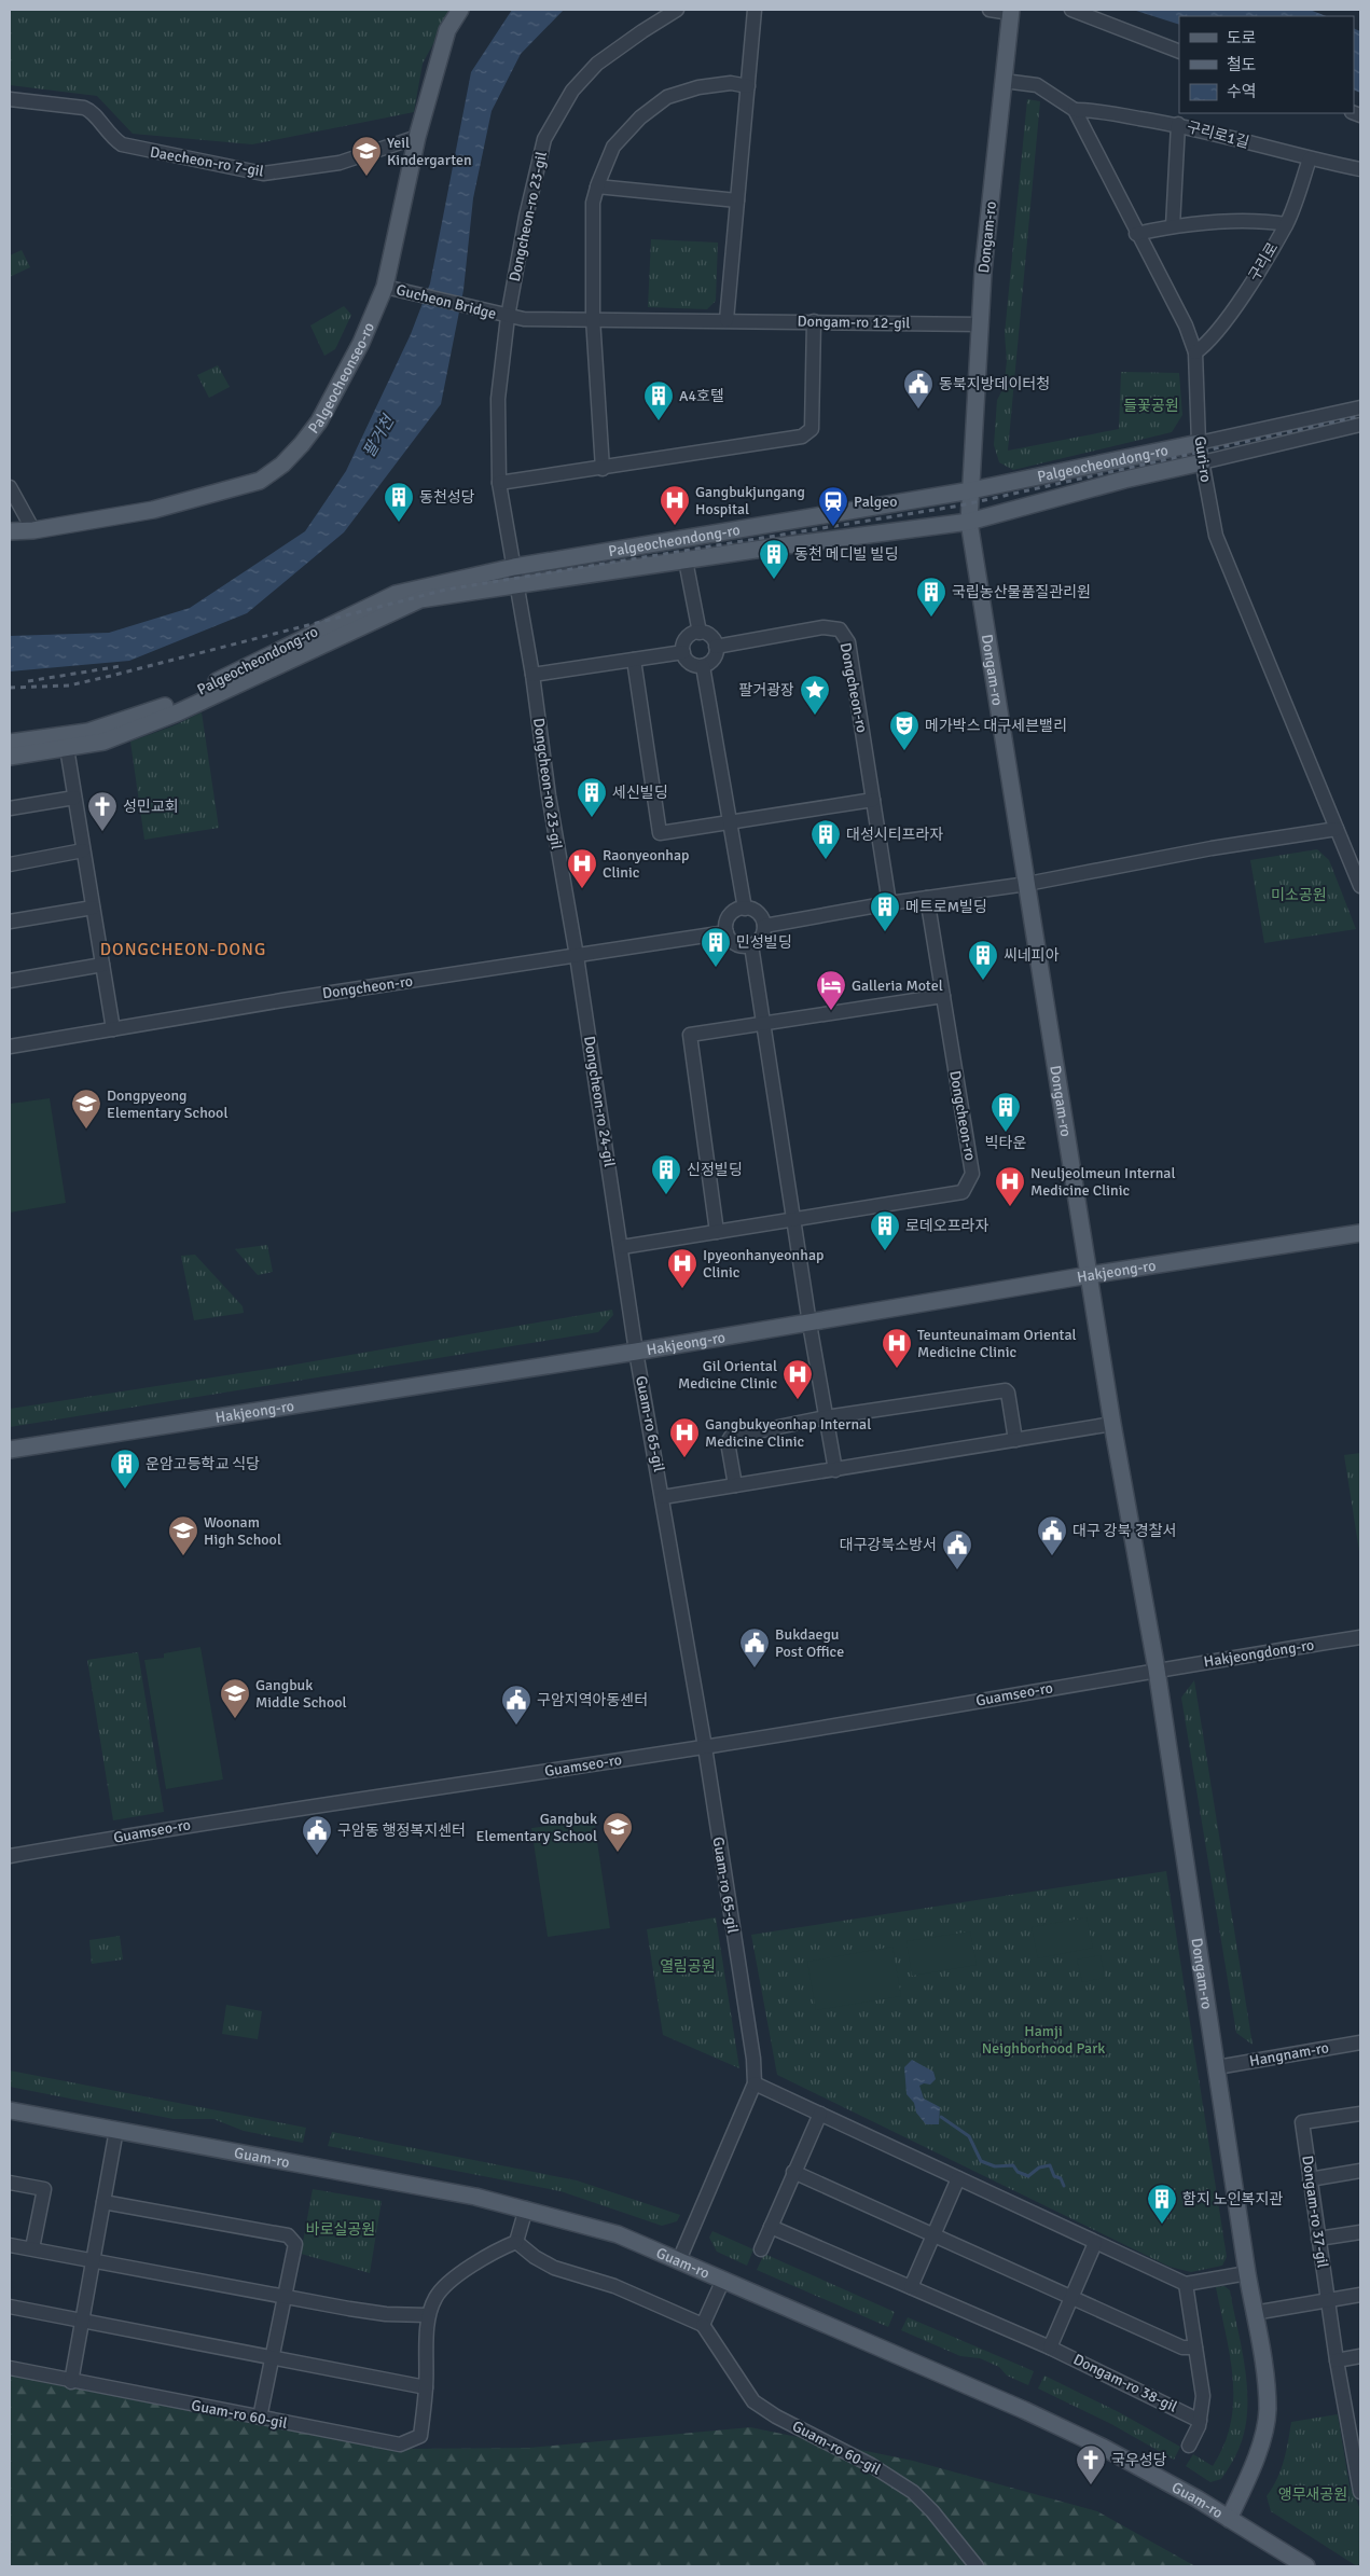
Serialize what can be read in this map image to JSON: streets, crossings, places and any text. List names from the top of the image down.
{
  "streets": {
    "main road": [
      "Dongam-ro",
      "Palgeocheonseo-ro",
      "Palgeocheondong-ro",
      "Hakjeong-ro",
      "Guam-ro"
    ],
    "street": [
      "구리로1길",
      "Daecheon-ro 7-gil",
      "Dongcheon-ro 23-gil",
      "구리로",
      "Gucheon Bridge",
      "Dongam-ro 12-gil",
      "Guri-ro",
      "Dongcheon-ro",
      "Dongcheon-ro 24-gil",
      "Guam-ro 65-gil",
      "Hakjeongdong-ro",
      "Guamseo-ro",
      "Hangnam-ro",
      "Dongam-ro 37-gil",
      "Dongam-ro 38-gil",
      "Guam-ro 60-gil"
    ]
  },
  "crossings": [
    ["구리로1길", "구리로"],
    ["구리로1길", "Guri-ro"],
    ["Daecheon-ro 7-gil", "Palgeocheonseo-ro"],
    ["Dongcheon-ro 23-gil", "Gucheon Bridge"],
    ["Dongcheon-ro 23-gil", "Dongam-ro 12-gil"],
    ["Dongcheon-ro 23-gil", "Palgeocheondong-ro"],
    ["Dongcheon-ro 23-gil", "Dongcheon-ro"],
    ["Dongcheon-ro 23-gil", "Dongcheon-ro 24-gil"],
    ["Dongam-ro", "Dongam-ro 12-gil"],
    ["Dongam-ro", "Palgeocheondong-ro"],
    ["Dongam-ro", "Hakjeong-ro"],
    ["Dongam-ro", "Hakjeongdong-ro"],
    ["Dongam-ro", "Guamseo-ro"],
    ["Dongam-ro", "Hangnam-ro"],
    ["Dongam-ro", "Guam-ro"],
    ["구리로", "Guri-ro"],
    ["Gucheon Bridge", "Dongam-ro 12-gil"],
    ["Gucheon Bridge", "Palgeocheonseo-ro"],
    ["Guri-ro", "Palgeocheondong-ro"],
    ["Dongcheon-ro", "Dongcheon-ro 24-gil"],
    ["Dongcheon-ro 24-gil", "Hakjeong-ro"],
    ["Dongcheon-ro 24-gil", "Guam-ro 65-gil"],
    ["Hakjeong-ro", "Guam-ro 65-gil"],
    ["Guam-ro 65-gil", "Guamseo-ro"],
    ["Guam-ro 65-gil", "Guam-ro"],
    ["Hakjeongdong-ro", "Guamseo-ro"]
  ],
  "districts": ["DONGCHEON-DONG"],
  "water": ["팔거천"],
  "parks": [
    "들꽃공원",
    "미소공원",
    "열림공원",
    "Hamji Neighborhood Park",
    "바로실공원",
    "앵무새공원"
  ],
  "places": {
    "school or university": [
      "Yeil Kindergarten",
      "Dongpyeong Elementary School",
      "Woonam High School",
      "Gangbuk Middle School",
      "Gangbuk Elementary School"
    ],
    "public building": [
      "동북지방데이터청",
      "대구 강북 경찰서",
      "대구강북소방서",
      "Bukdaegu Post Office",
      "구암지역아동센터",
      "구암동 행정복지센터"
    ],
    "building": [
      "A4호텔",
      "동천성당",
      "동천 메디빌 빌딩",
      "국립농산물품질관리원",
      "세신빌딩",
      "대성시티프라자",
      "메트로M빌딩",
      "민성빌딩",
      "씨네피아",
      "빅타운",
      "신정빌딩",
      "로데오프라자",
      "운암고등학교 식당",
      "함지 노인복지관"
    ],
    "hospital": [
      "Gangbukjungang Hospital",
      "Raonyeonhap Clinic",
      "Neuljeolmeun Internal Medicine Clinic",
      "Ipyeonhanyeonhap Clinic",
      "Teunteunaimam Oriental Medicine Clinic",
      "Gil Oriental Medicine Clinic",
      "Gangbukyeonhap Internal Medicine Clinic"
    ],
    "station": ["Palgeo"],
    "place": ["팔거광장"],
    "theatre": ["메가박스 대구세븐밸리"],
    "church": ["성민교회", "국우성당"],
    "hotel": ["Galleria Motel"]
  },
  "legend": ["도로", "철도", "수역"]
}
